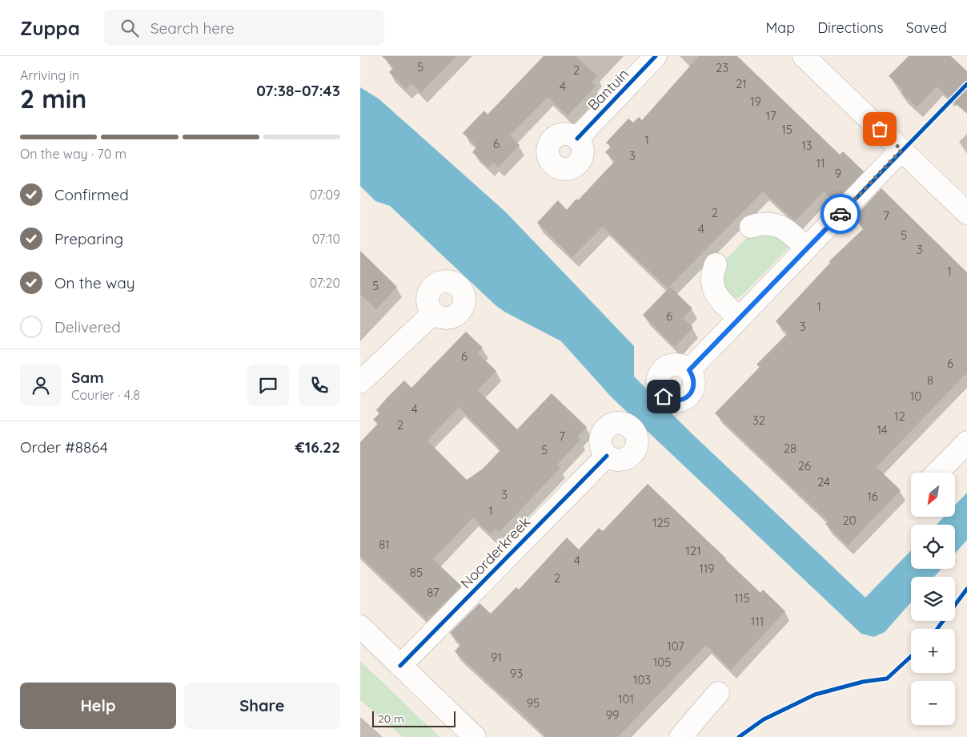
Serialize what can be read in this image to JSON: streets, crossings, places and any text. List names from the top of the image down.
{
  "streets": {
    "street": ["Bantuin", "Noorderkreek"]
  },
  "house_numbers": [
    "5",
    "23",
    "2",
    "21",
    "4",
    "19",
    "17",
    "15",
    "1",
    "6",
    "13",
    "3",
    "11",
    "9",
    "2",
    "7",
    "4",
    "5",
    "3",
    "1",
    "5",
    "1",
    "6",
    "3",
    "6",
    "6",
    "8",
    "10",
    "4",
    "12",
    "32",
    "2",
    "14",
    "7",
    "28",
    "5",
    "26",
    "24",
    "3",
    "16",
    "1",
    "20",
    "125",
    "81",
    "121",
    "4",
    "119",
    "85",
    "2",
    "87",
    "115",
    "111",
    "107",
    "91",
    "105",
    "93",
    "103",
    "101",
    "95",
    "99"
  ],
  "scale_bar": "20 m",
  "north": "bottom left",
  "page": {
    "header": "Zuppa",
    "search": "Search here",
    "nav": ["Map", "Directions", "Saved"],
    "heading": ["2 min", "Arriving in", "07:38–07:43"],
    "panel": [
      "Sam",
      "Courier · 4.8",
      "Order #8864",
      "€16.22"
    ],
    "bar": "On the way · 70 m",
    "list": [
      ["Confirmed", "07:09"],
      ["Preparing", "07:10"],
      ["On the way", "07:20"],
      "Delivered"
    ],
    "map_buttons": ["+", "−"],
    "buttons": ["Help", "Share"],
    "scale": "20 m"
  }
}
